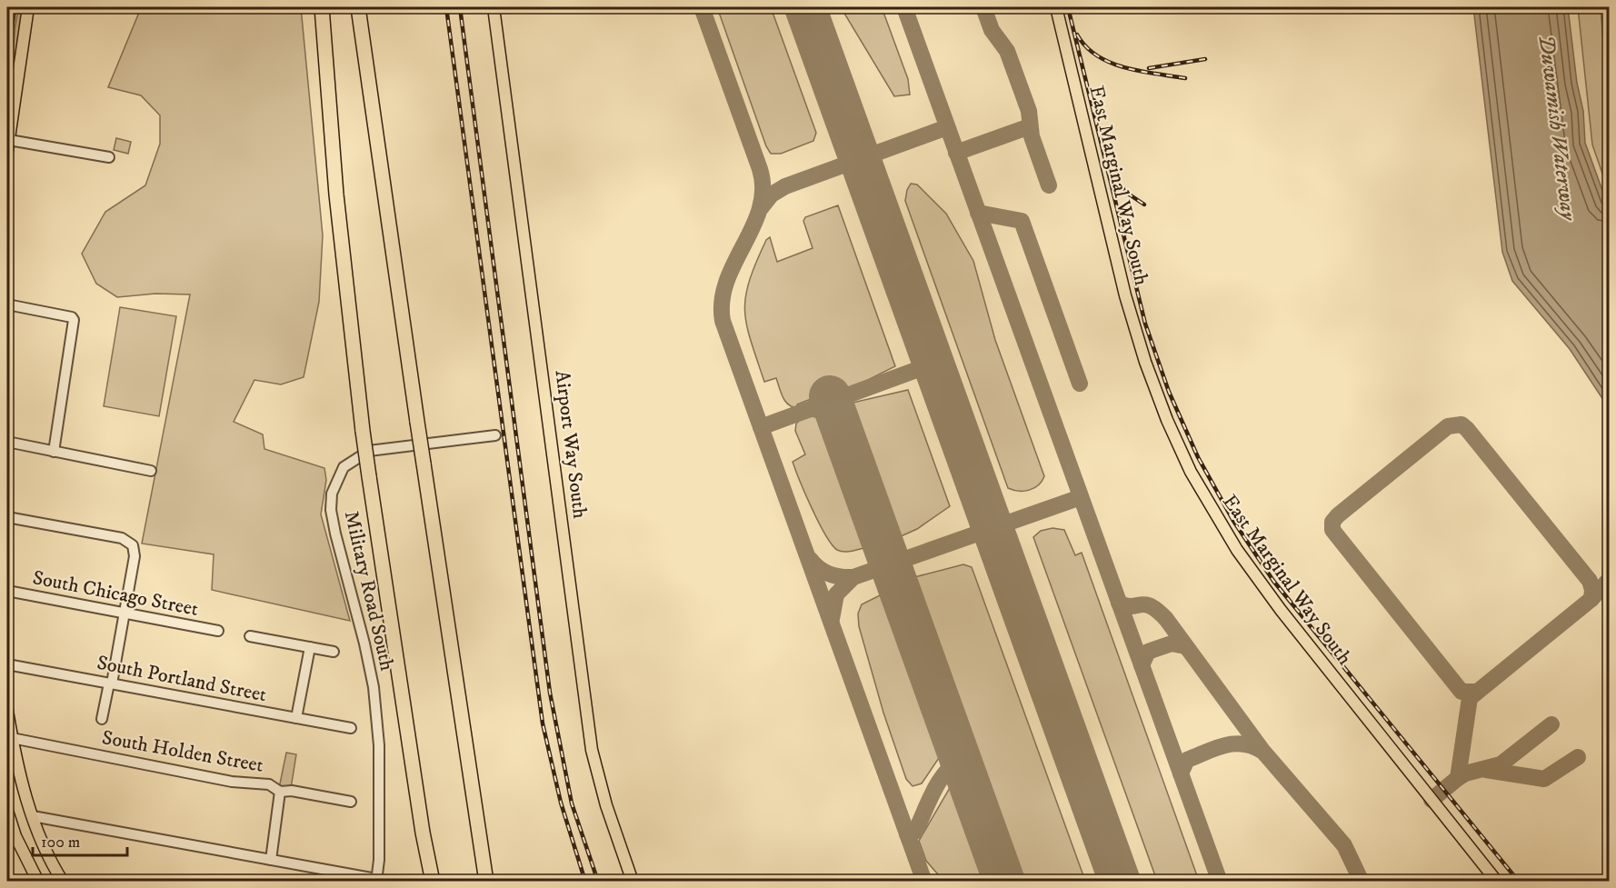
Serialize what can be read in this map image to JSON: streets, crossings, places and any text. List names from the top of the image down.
{
  "streets": {
    "main road": ["East Marginal Way South", "Airport Way South"],
    "street": [
      "Military Road South",
      "South Chicago Street",
      "South Portland Street",
      "South Holden Street"
    ]
  },
  "water": ["Duwamish Waterway"],
  "scale_bar": "100 m"
}
